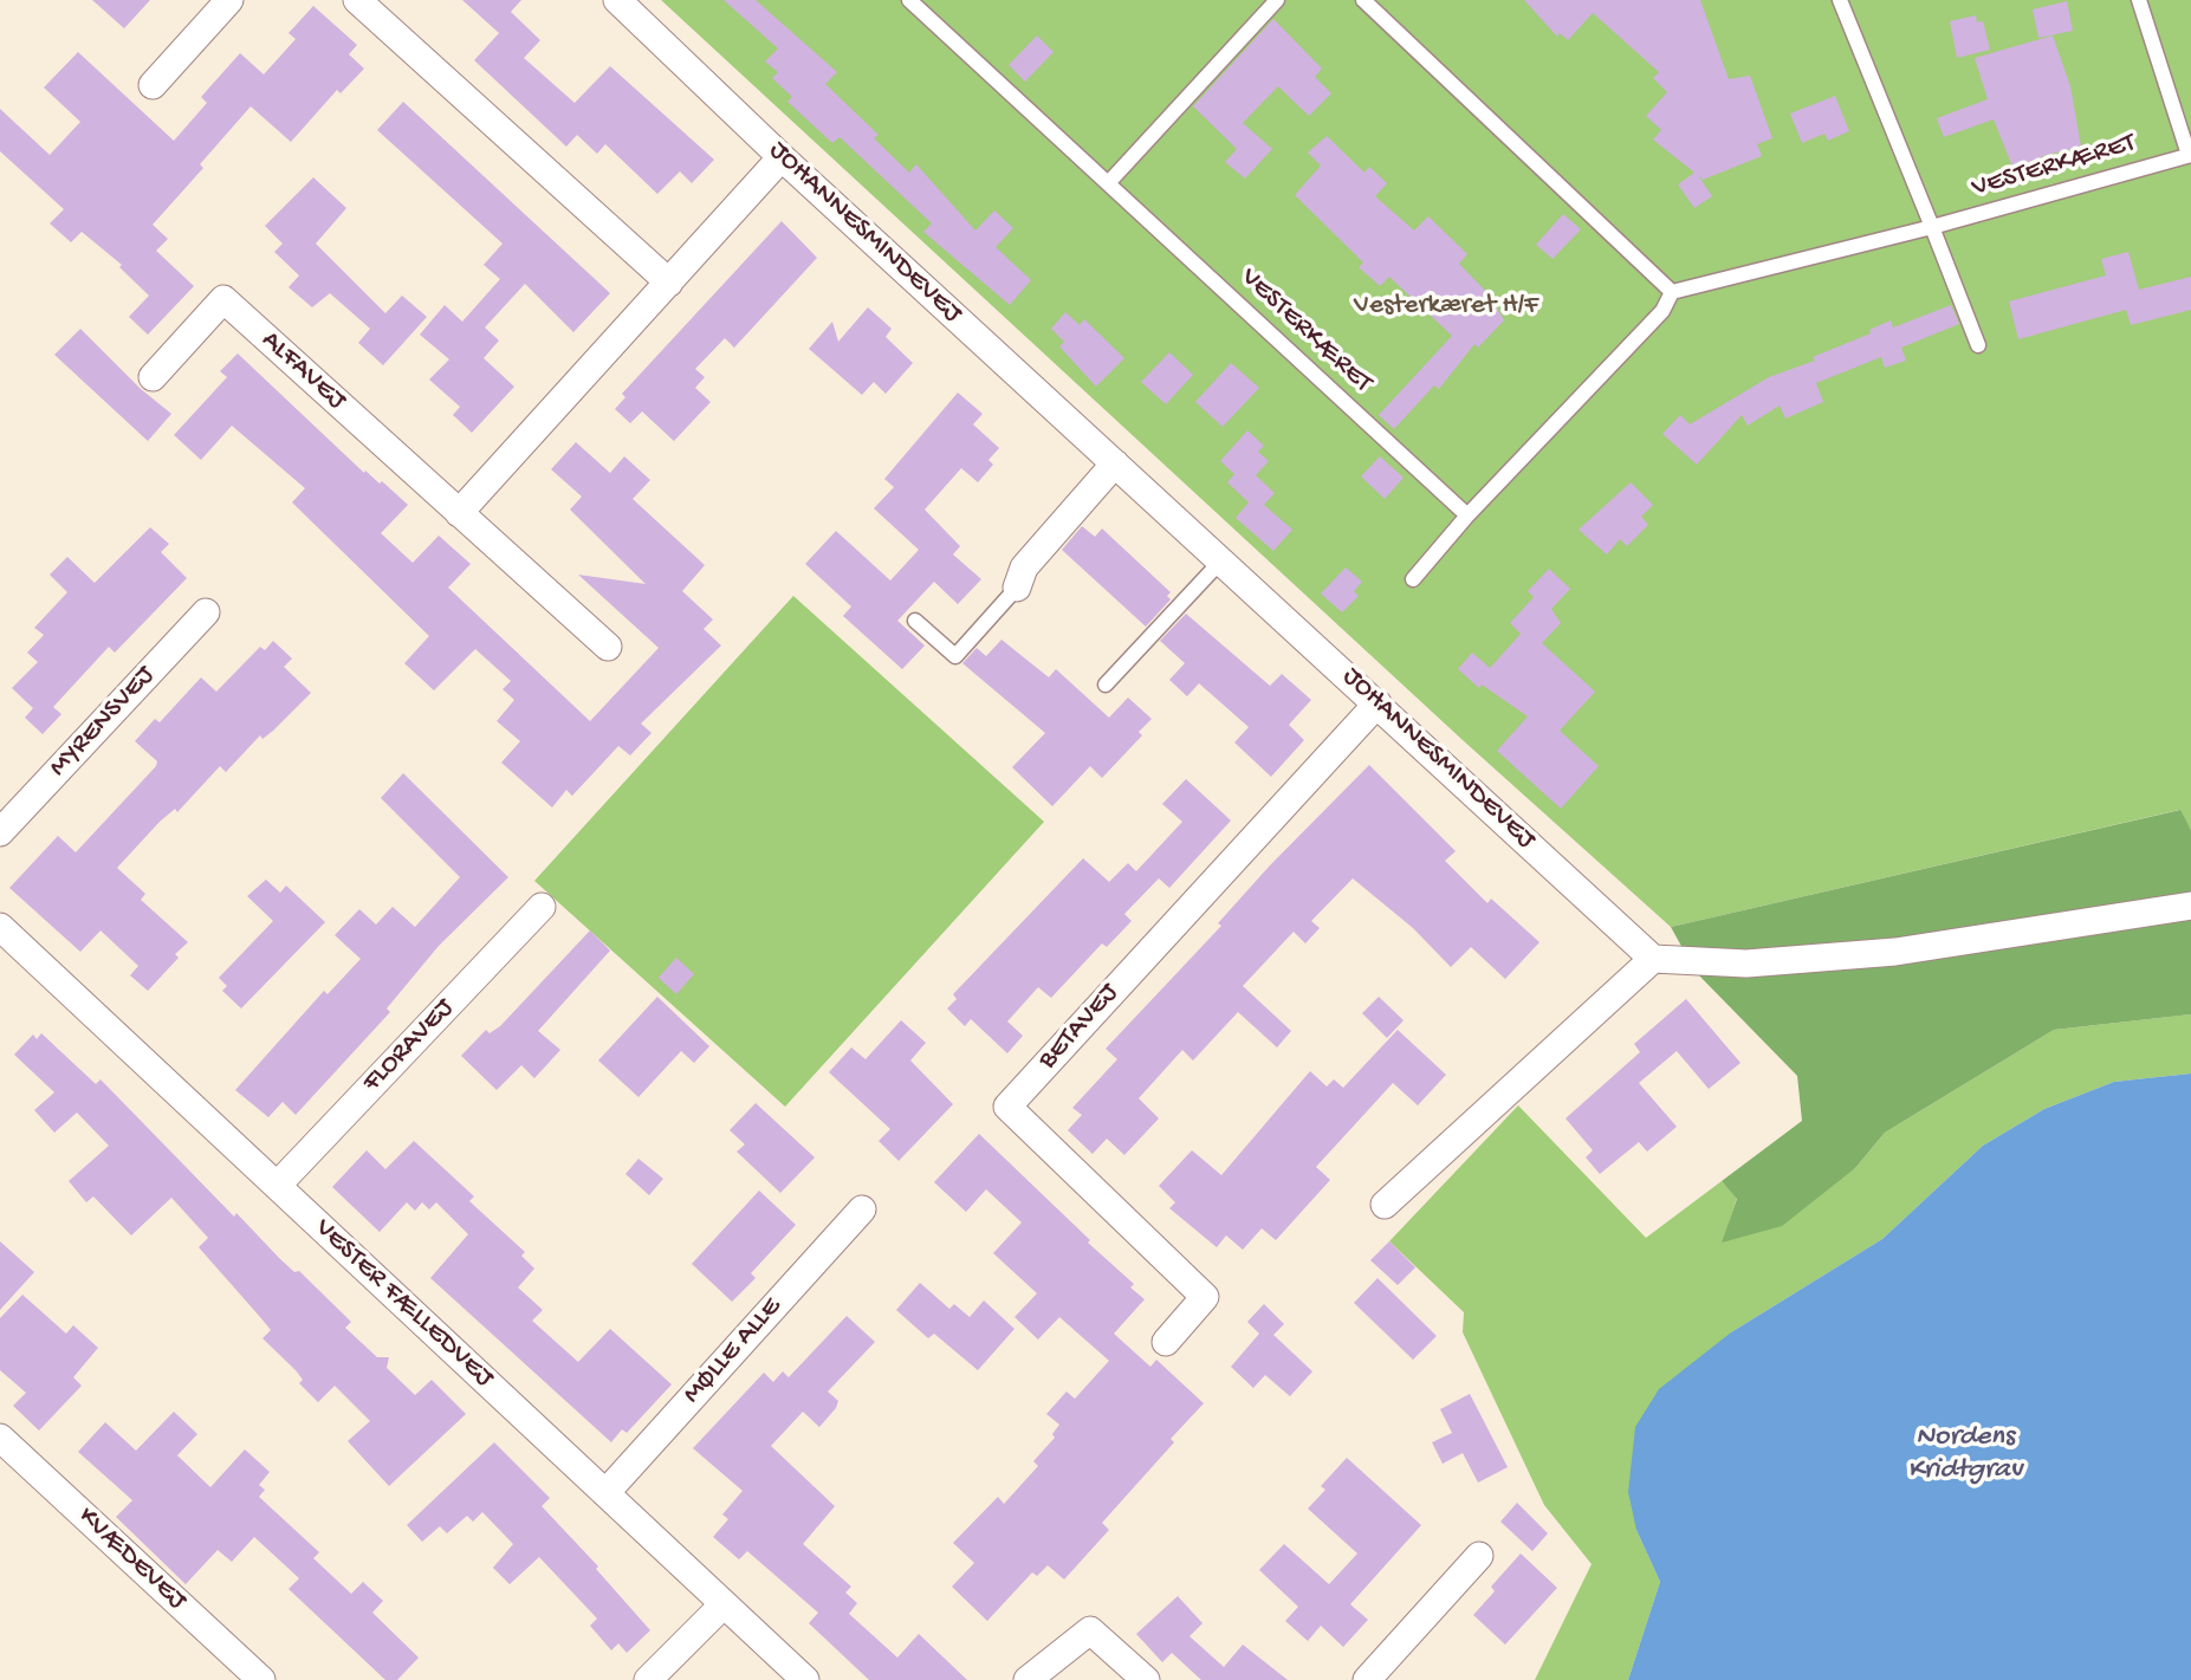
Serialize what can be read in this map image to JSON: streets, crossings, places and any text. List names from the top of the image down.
{
  "streets": {
    "street": [
      "JOHANNESMINDEVEJ",
      "ALFAVEJ",
      "MYRENSVEJ",
      "BETAVEJ",
      "FLORAVEJ",
      "VESTER FÆLLEDVEJ",
      "MØLLE ALLE",
      "KVÆDEVEJ"
    ],
    "lane": ["VESTERKÆRET"]
  },
  "crossings": [
    ["JOHANNESMINDEVEJ", "BETAVEJ"],
    ["FLORAVEJ", "VESTER FÆLLEDVEJ"],
    ["VESTER FÆLLEDVEJ", "MØLLE ALLE"]
  ],
  "water": ["Nordens Kridtgrav"],
  "parks": ["Vesterkæret H/F"]
}
